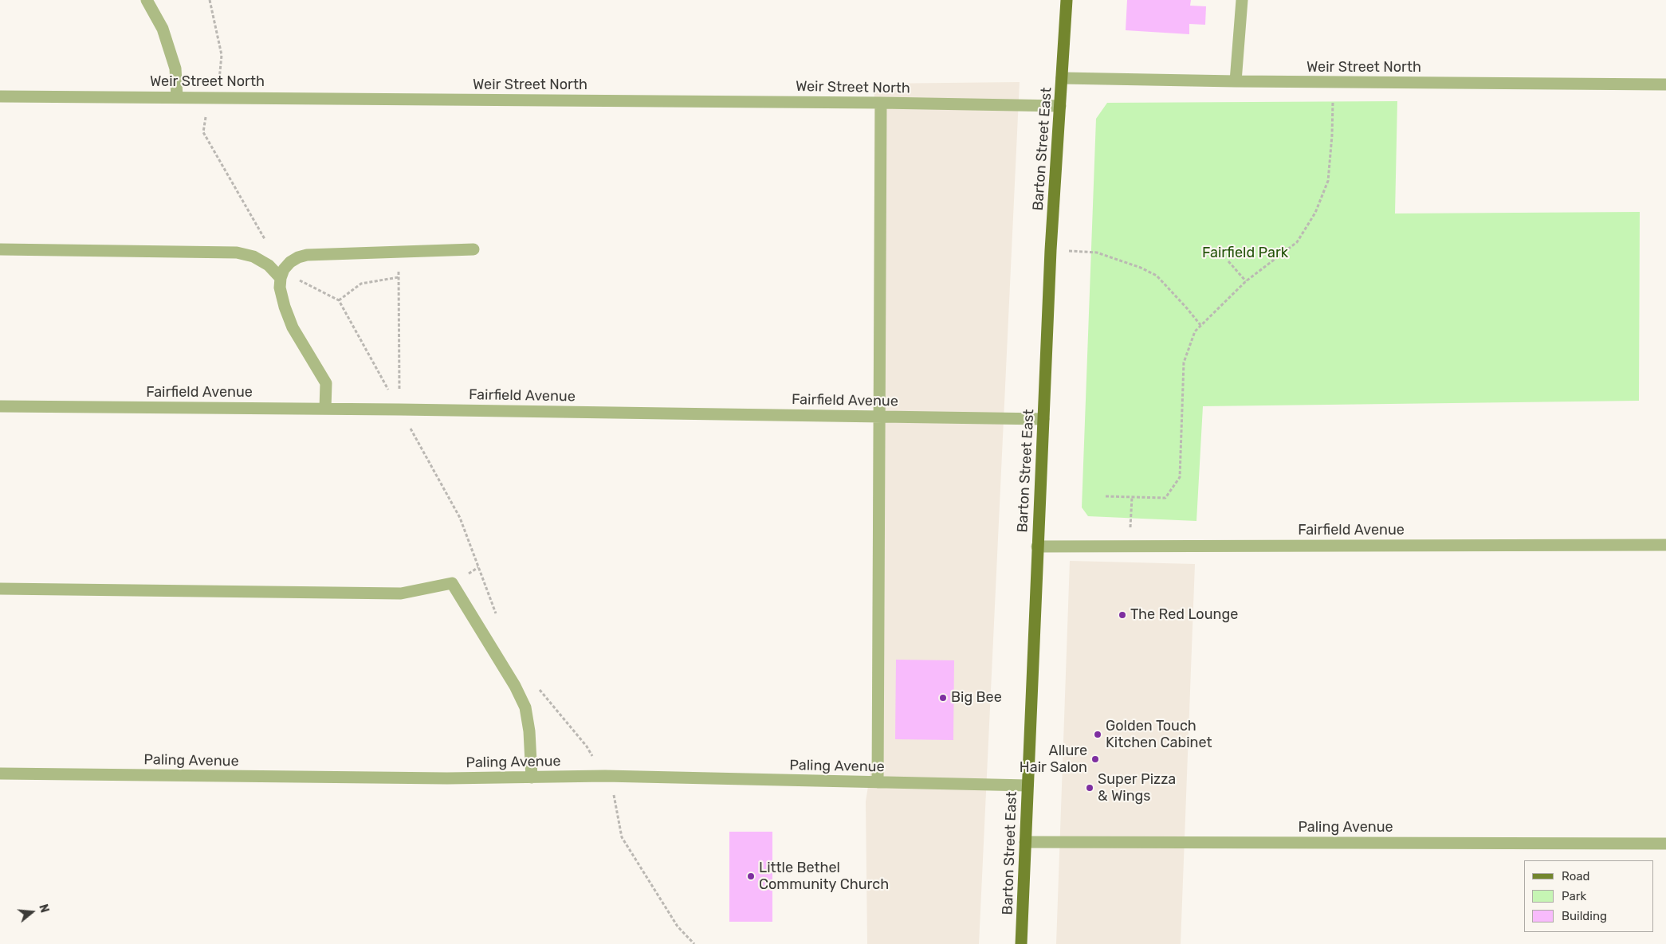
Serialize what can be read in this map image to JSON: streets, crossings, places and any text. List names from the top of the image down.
{
  "streets": {
    "main road": ["Barton Street East"],
    "street": ["Weir Street North", "Fairfield Avenue", "Paling Avenue"]
  },
  "crossings": [
    ["Weir Street North", "Barton Street East"],
    ["Barton Street East", "Fairfield Avenue"],
    ["Barton Street East", "Paling Avenue"]
  ],
  "parks": ["Fairfield Park"],
  "places": [
    "The Red Lounge",
    "Big Bee",
    "Golden Touch Kitchen Cabinet",
    "Allure Hair Salon",
    "Super Pizza & Wings",
    "Little Bethel Community Church"
  ],
  "legend": ["Road", "Park", "Building"],
  "north": "right"
}
